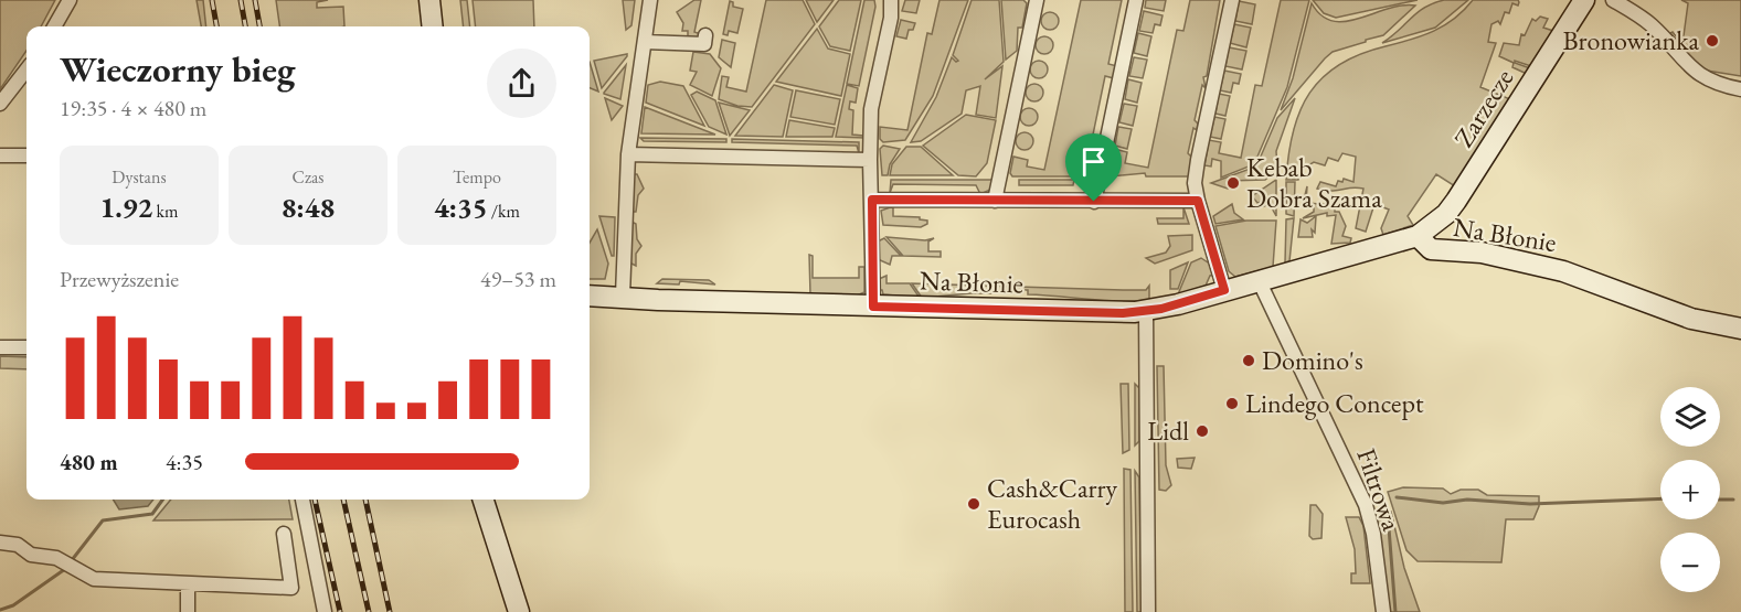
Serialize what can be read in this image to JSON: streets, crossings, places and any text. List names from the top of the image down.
{
  "streets": {
    "street": ["Zarzecze", "Na Błonie", "Filtrowa"]
  },
  "crossings": [
    ["Zarzecze", "Na Błonie"],
    ["Na Błonie", "Filtrowa"]
  ],
  "places": [
    "Bronowianka",
    "Kebab Dobra Szama",
    "Domino's",
    "Lindego Concept",
    "Lidl",
    "Cash&Carry Eurocash"
  ],
  "page": {
    "heading": ["Wieczorny bieg", "19:35 · 4 × 480 m"],
    "stats": [
      ["Dystans", "1.92 km"],
      ["Czas", "8:48"],
      ["Tempo", "4:35 /km"]
    ],
    "chart": ["Przewyższenie", "49–53 m"],
    "map_buttons": ["+", "−"],
    "list": [
      {
        "name": "480 m",
        "note": "4:35"
      }
    ]
  }
}
